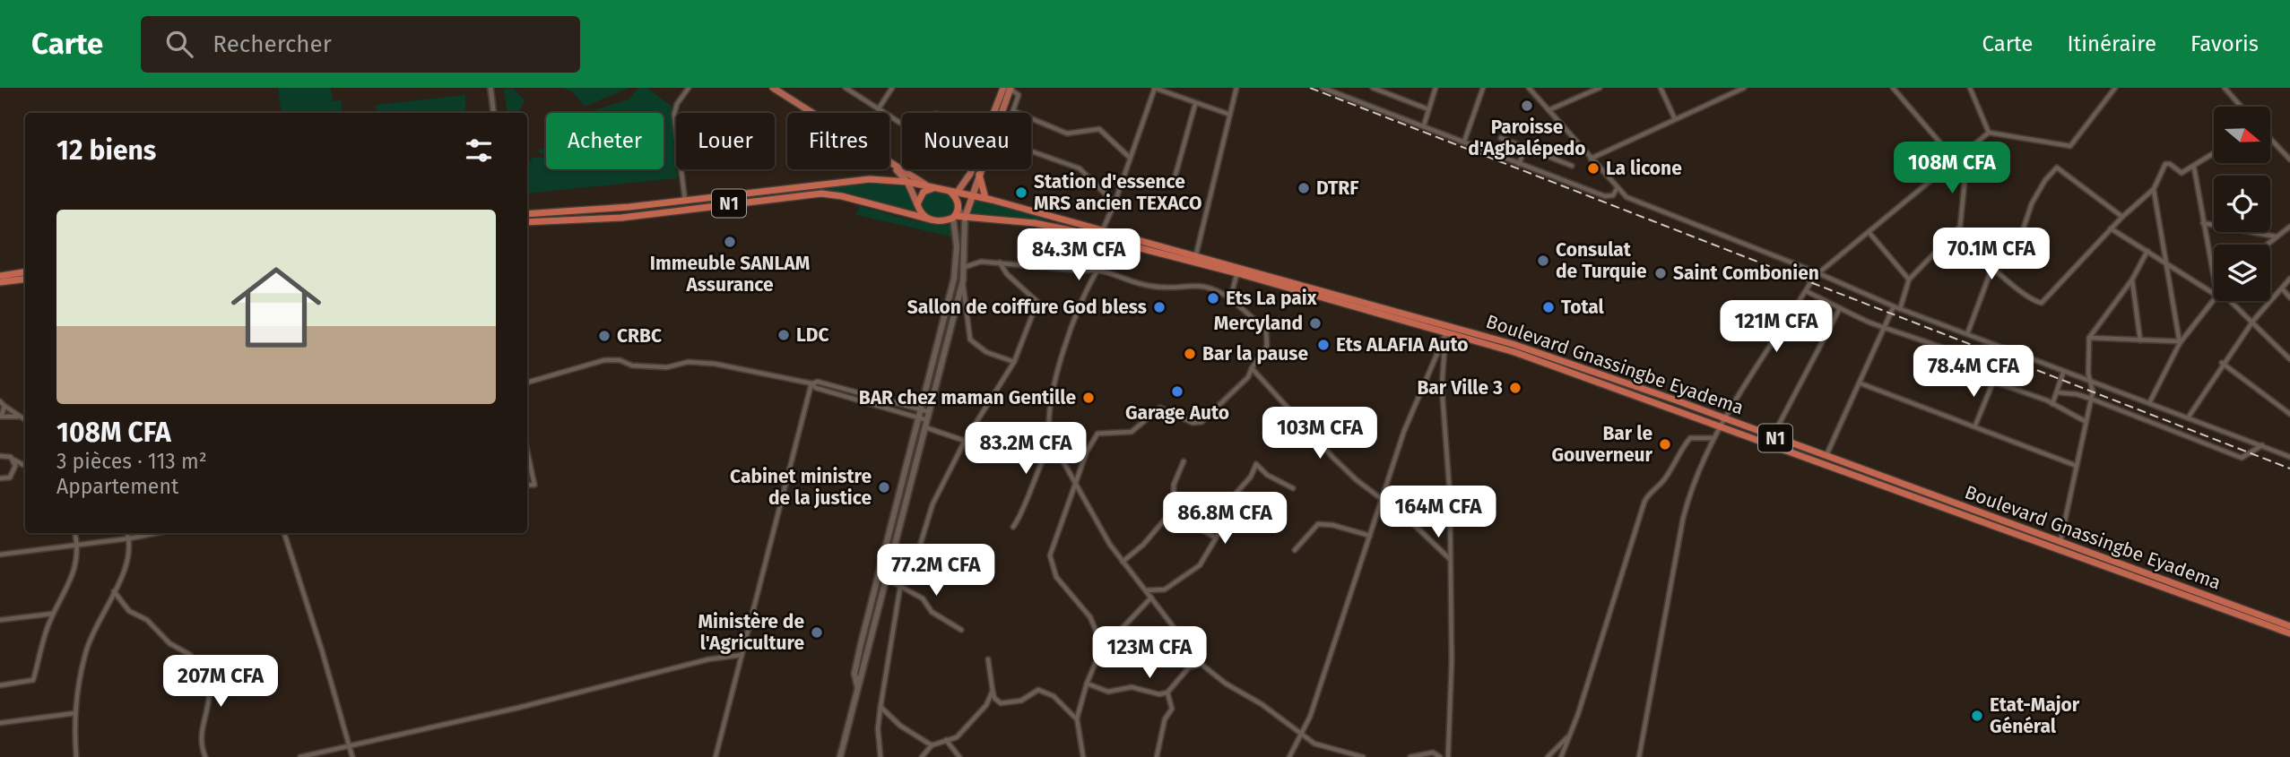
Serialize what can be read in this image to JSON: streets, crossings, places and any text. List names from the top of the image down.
{
  "streets": {
    "highway": ["N1", "Boulevard Gnassingbe Eyadema"]
  },
  "crossings": [
    ["N1", "Boulevard Gnassingbe Eyadema"]
  ],
  "places": [
    "Paroisse d'Agbalépedo",
    "La licone",
    "DTRF",
    "Station d'essence MRS ancien TEXACO",
    "Immeuble SANLAM Assurance",
    "Consulat de Turquie",
    "Saint Combonien",
    "Ets La paix",
    "Sallon de coiffure God bless",
    "Total",
    "Mercyland",
    "LDC",
    "CRBC",
    "Ets ALAFIA Auto",
    "Bar la pause",
    "Bar Ville 3",
    "Garage Auto",
    "BAR chez maman Gentille",
    "Bar le Gouverneur",
    "Cabinet ministre de la justice",
    "Ministère de l'Agriculture",
    "Etat-Major Général"
  ],
  "north": "right",
  "page": {
    "header": "Carte",
    "search": "Rechercher",
    "nav": ["Carte", "Itinéraire", "Favoris"],
    "chip": [
      "Acheter",
      "Louer",
      "Filtres",
      "Nouveau"
    ],
    "heading": "12 biens",
    "price": [
      "108M CFA",
      "70.1M CFA",
      "84.3M CFA",
      "121M CFA",
      "78.4M CFA",
      "103M CFA",
      "83.2M CFA",
      "164M CFA",
      "86.8M CFA",
      "77.2M CFA",
      "123M CFA",
      "207M CFA"
    ],
    "list": [
      {
        "name": "108M CFA",
        "note": "3 pièces · 113 m² · Appartement"
      }
    ]
  }
}
